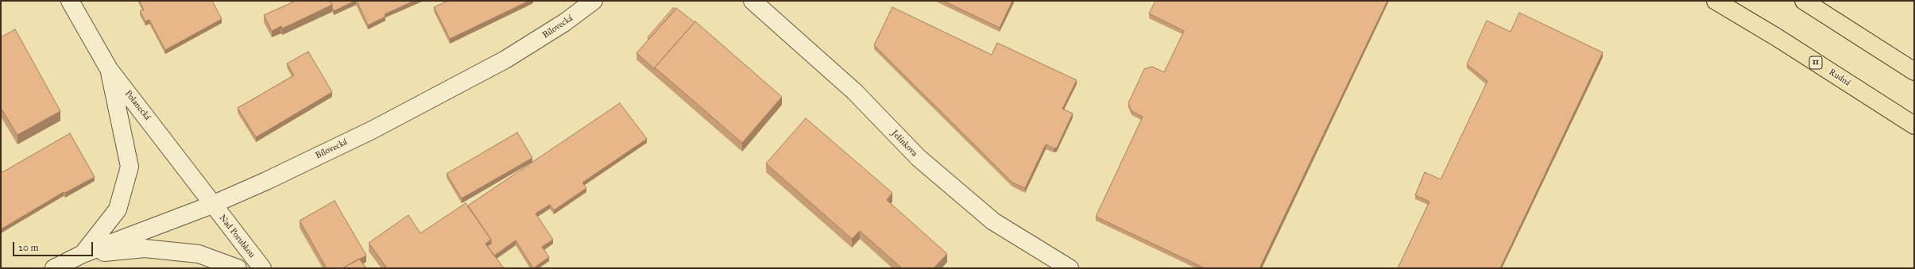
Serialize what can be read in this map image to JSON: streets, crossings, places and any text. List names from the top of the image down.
{
  "streets": {
    "highway": ["11", "Rudná"],
    "street": [
      "Bílovecká",
      "Polanecká",
      "Jelínkova",
      "Nad Porubkou"
    ]
  },
  "crossings": [
    ["Bílovecká", "Polanecká"],
    ["Bílovecká", "Nad Porubkou"],
    ["Polanecká", "Nad Porubkou"]
  ],
  "scale_bar": "20 m"
}
